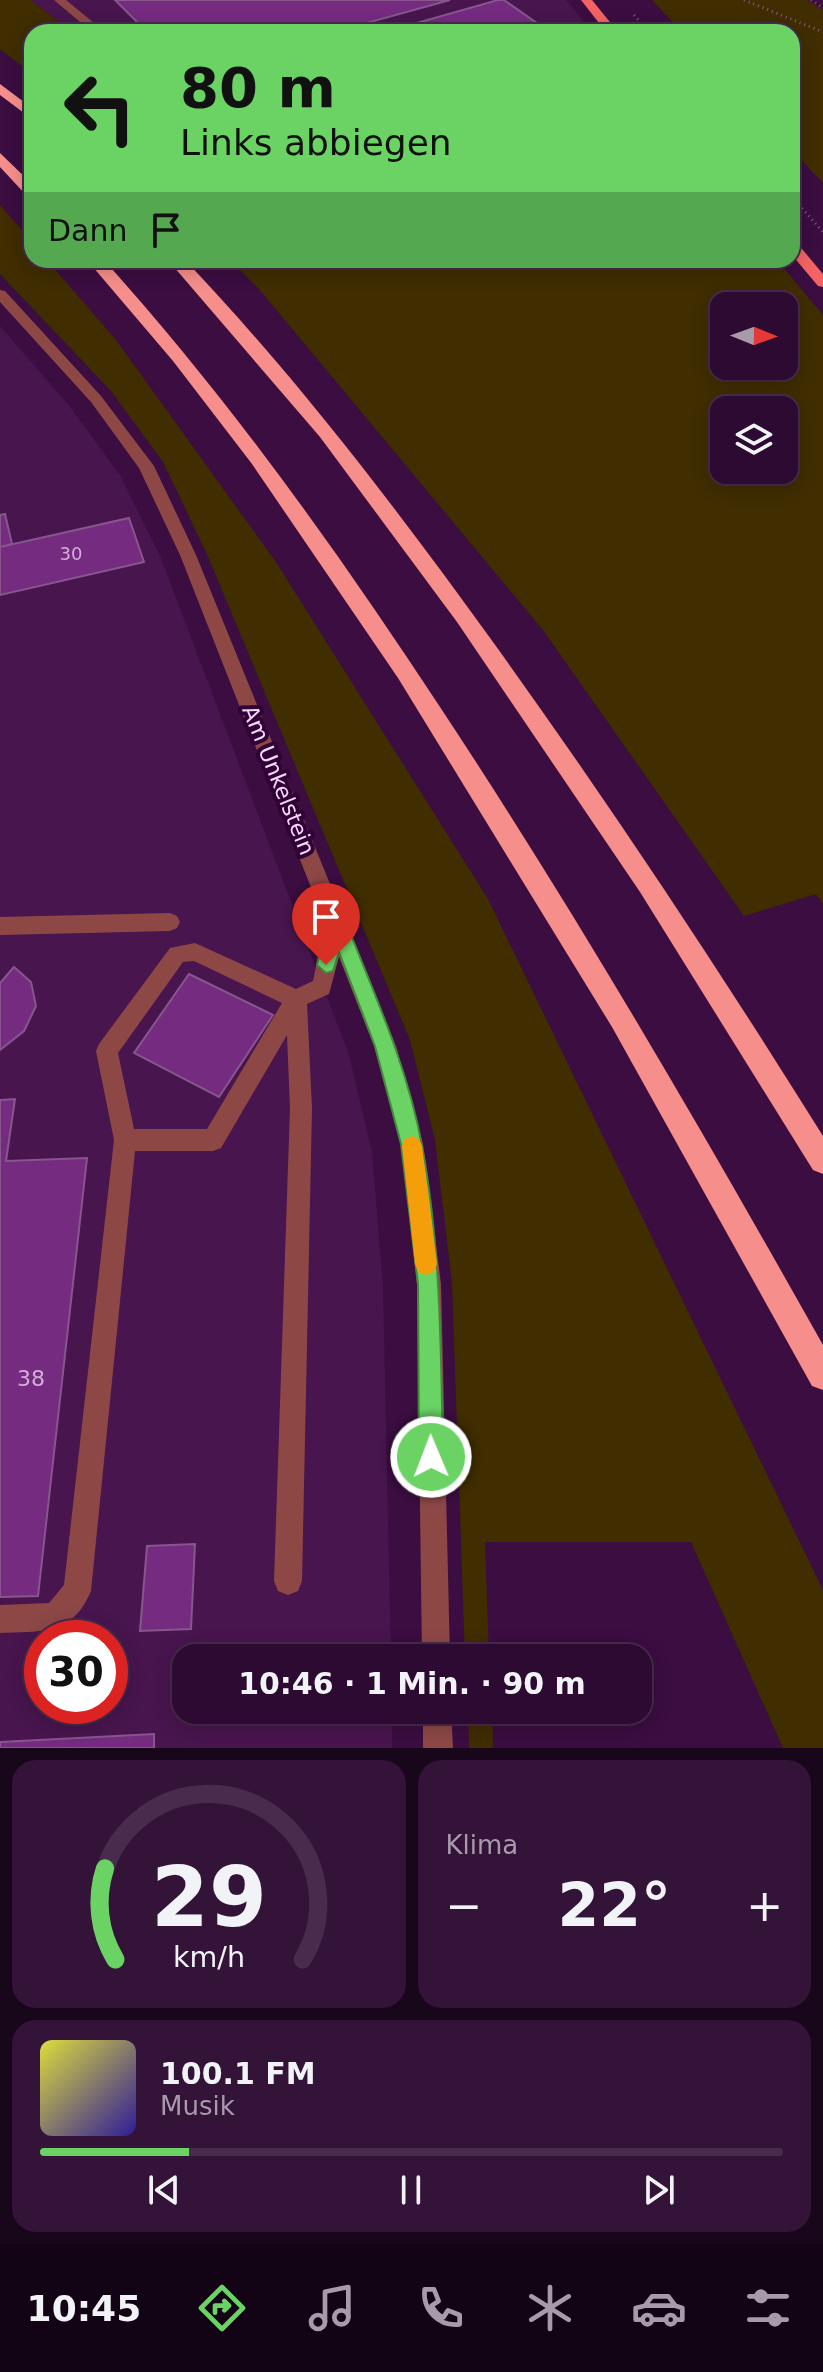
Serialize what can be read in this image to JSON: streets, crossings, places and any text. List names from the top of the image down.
{
  "streets": {
    "street": ["Am Unkelstein"]
  },
  "house_numbers": ["30", "38"],
  "north": "right",
  "page": {
    "turn": ["80 m", "Links abbiegen"],
    "then": "Dann",
    "limit": "30",
    "trip": "10:46 · 1 Min. · 90 m",
    "tile": "Klima",
    "heat": ["−", "22°", "+"],
    "song": ["100.1 FM", "Musik"],
    "tabs": "10:45",
    "gauge": ["29", "km/h"]
  }
}
